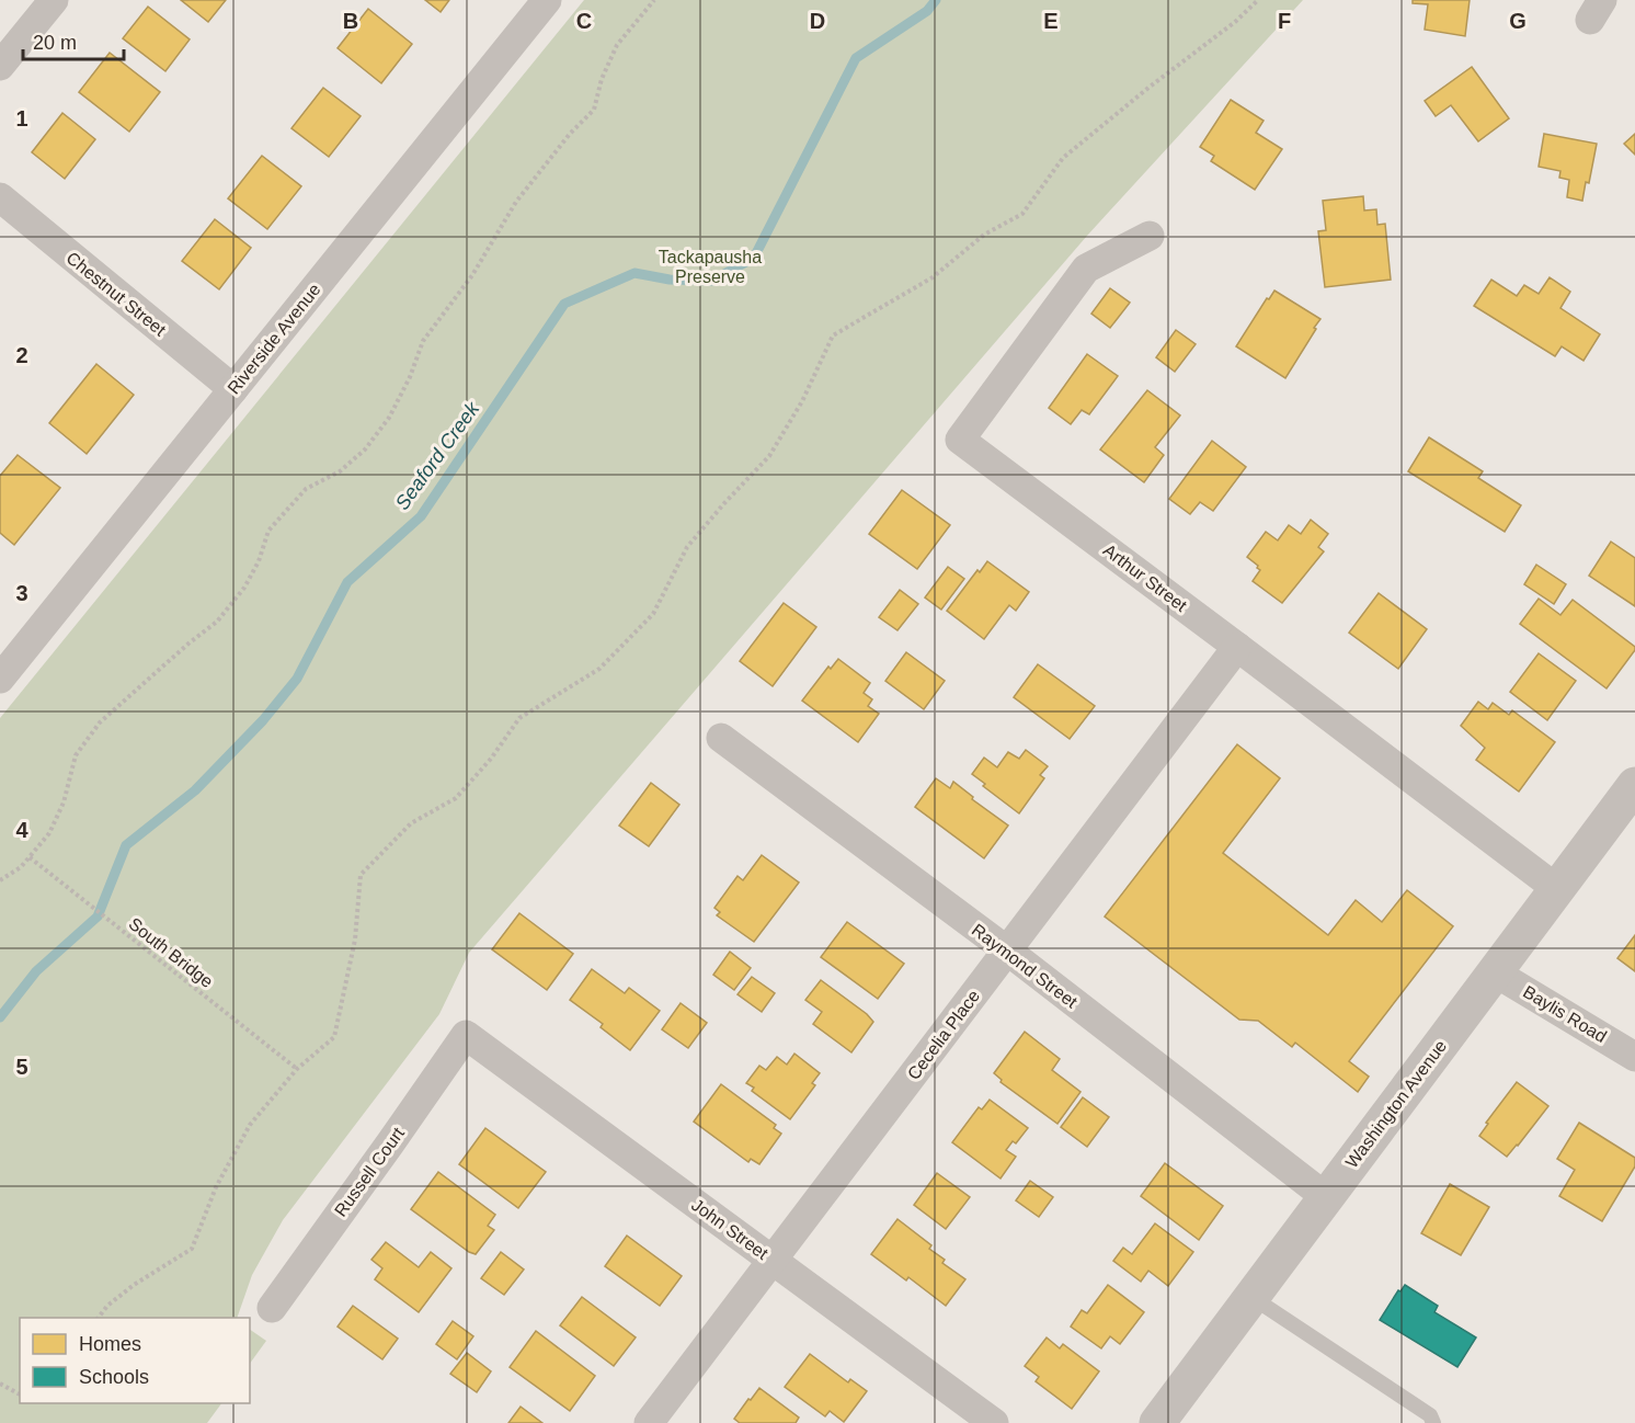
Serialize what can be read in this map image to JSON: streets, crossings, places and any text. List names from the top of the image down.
{
  "streets": {
    "street": [
      "Chestnut Street",
      "Riverside Avenue",
      "Arthur Street",
      "Raymond Street",
      "Baylis Road",
      "Cecelia Place",
      "Washington Avenue",
      "Russell Court",
      "John Street"
    ],
    "path": ["South Bridge"]
  },
  "crossings": [
    ["Chestnut Street", "Riverside Avenue"],
    ["Arthur Street", "Cecelia Place"],
    ["Arthur Street", "Washington Avenue"],
    ["Raymond Street", "Cecelia Place"],
    ["Raymond Street", "Washington Avenue"],
    ["Baylis Road", "Washington Avenue"],
    ["Cecelia Place", "John Street"],
    ["Russell Court", "John Street"]
  ],
  "water": ["Seaford Creek"],
  "parks": ["Tackapausha Preserve"],
  "legend": ["Homes", "Schools"],
  "scale_bar": "20 m",
  "grid": {
    "columns": [
      "B",
      "C",
      "D",
      "E",
      "F",
      "G"
    ],
    "rows": [
      "1",
      "2",
      "3",
      "4",
      "5"
    ]
  }
}
